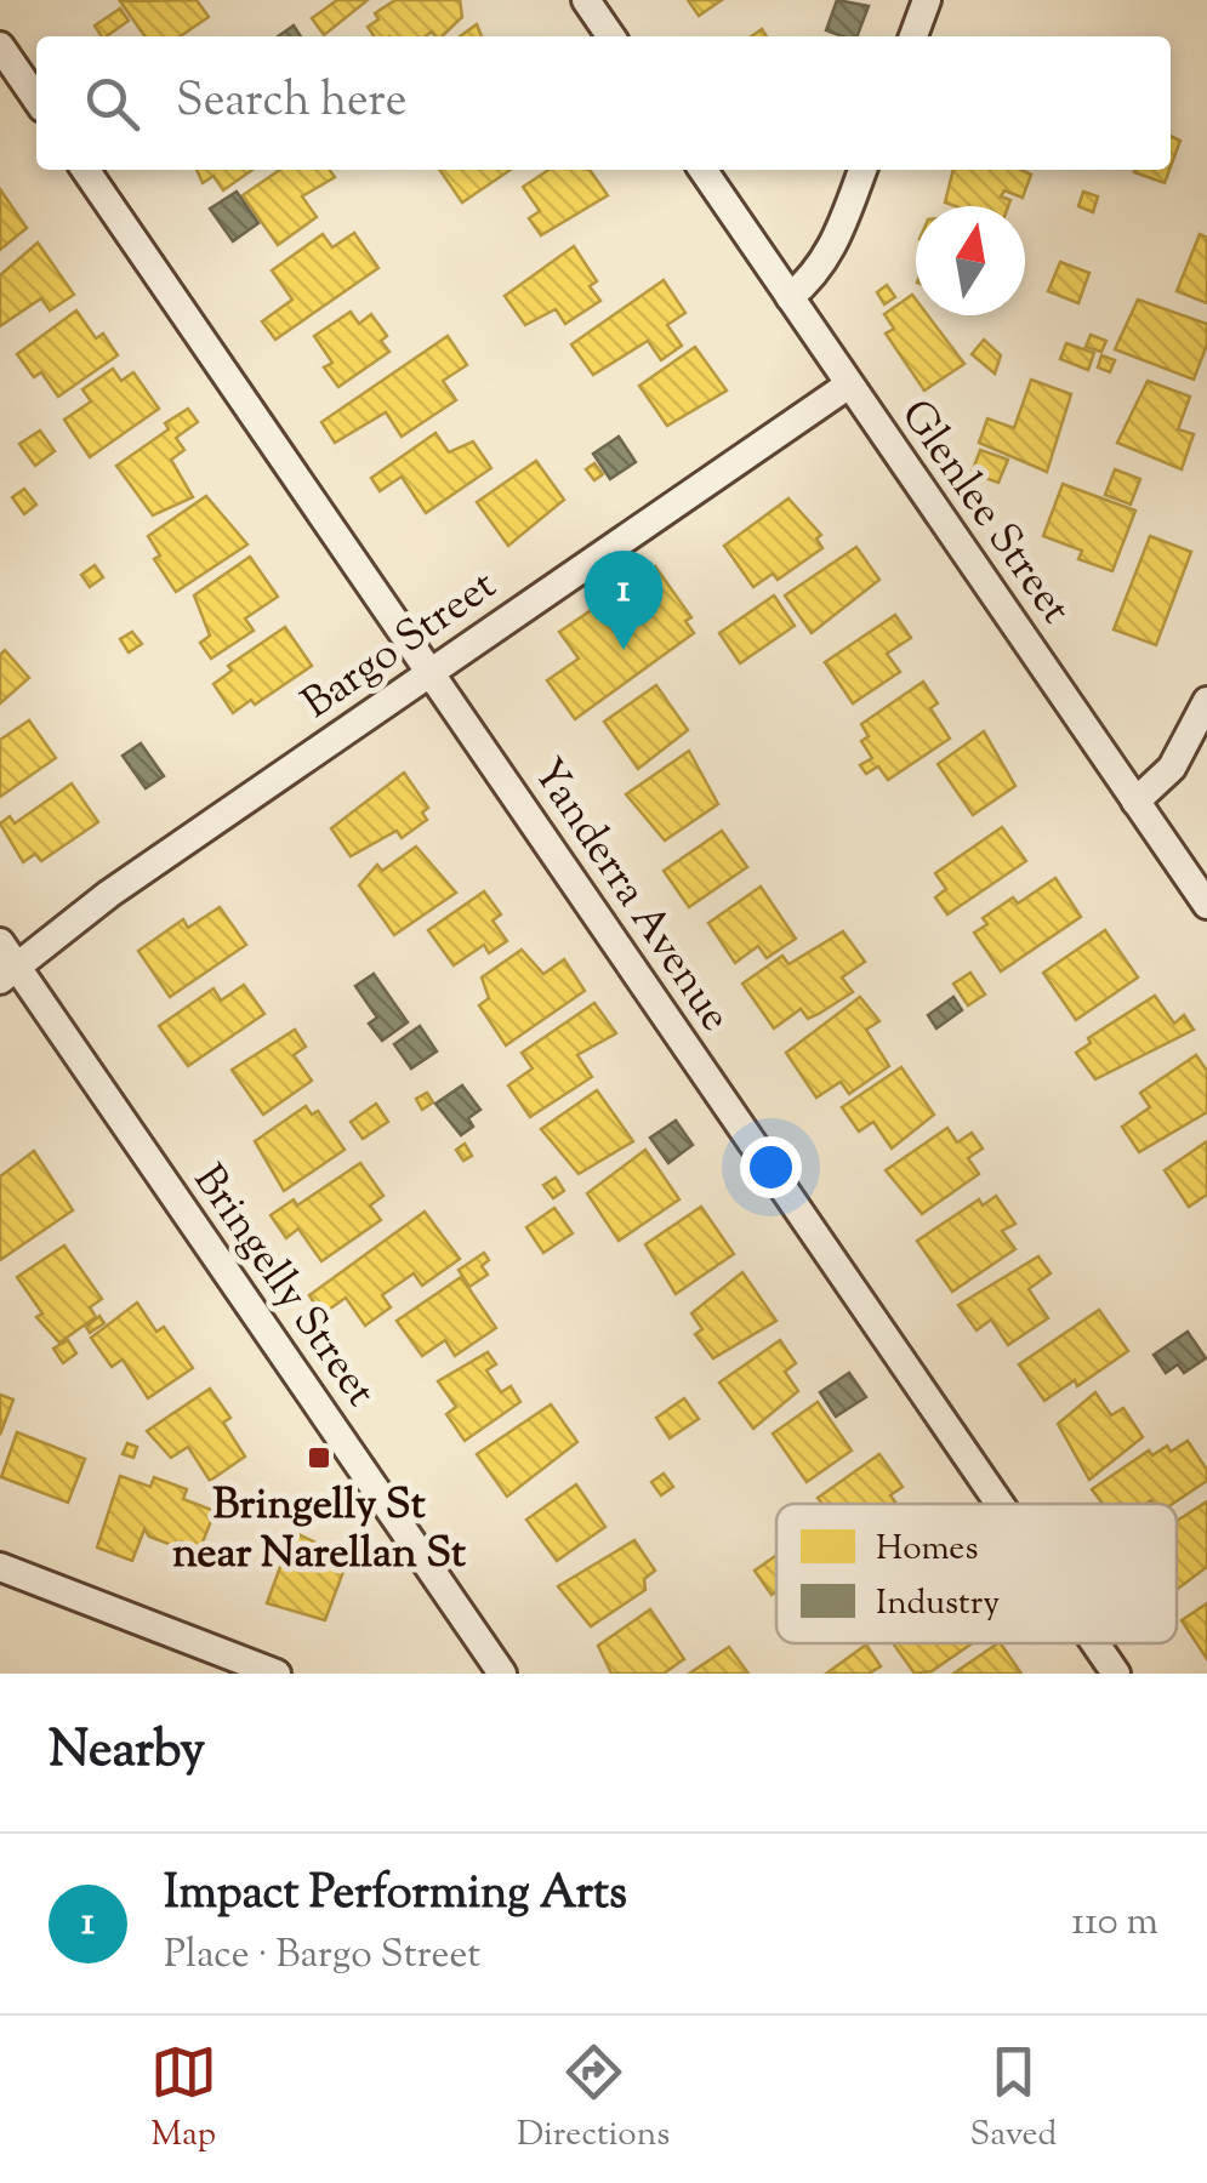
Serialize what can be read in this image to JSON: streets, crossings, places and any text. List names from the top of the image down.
{
  "streets": {
    "street": [
      "Glenlee Street",
      "Bargo Street",
      "Yanderra Avenue",
      "Bringelly Street"
    ]
  },
  "crossings": [
    ["Glenlee Street", "Bargo Street"],
    ["Bargo Street", "Yanderra Avenue"],
    ["Bargo Street", "Bringelly Street"]
  ],
  "places": {
    "transit": ["Bringelly St near Narellan St"]
  },
  "legend": ["Homes", "Industry"],
  "north": "top",
  "page": {
    "search": "Search here",
    "pins": "1",
    "heading": "Nearby",
    "list": [
      {
        "mark": "1",
        "name": "Impact Performing Arts",
        "note": "Place · Bargo Street",
        "value": "110 m"
      }
    ],
    "nav": ["Map", "Directions", "Saved"]
  }
}
